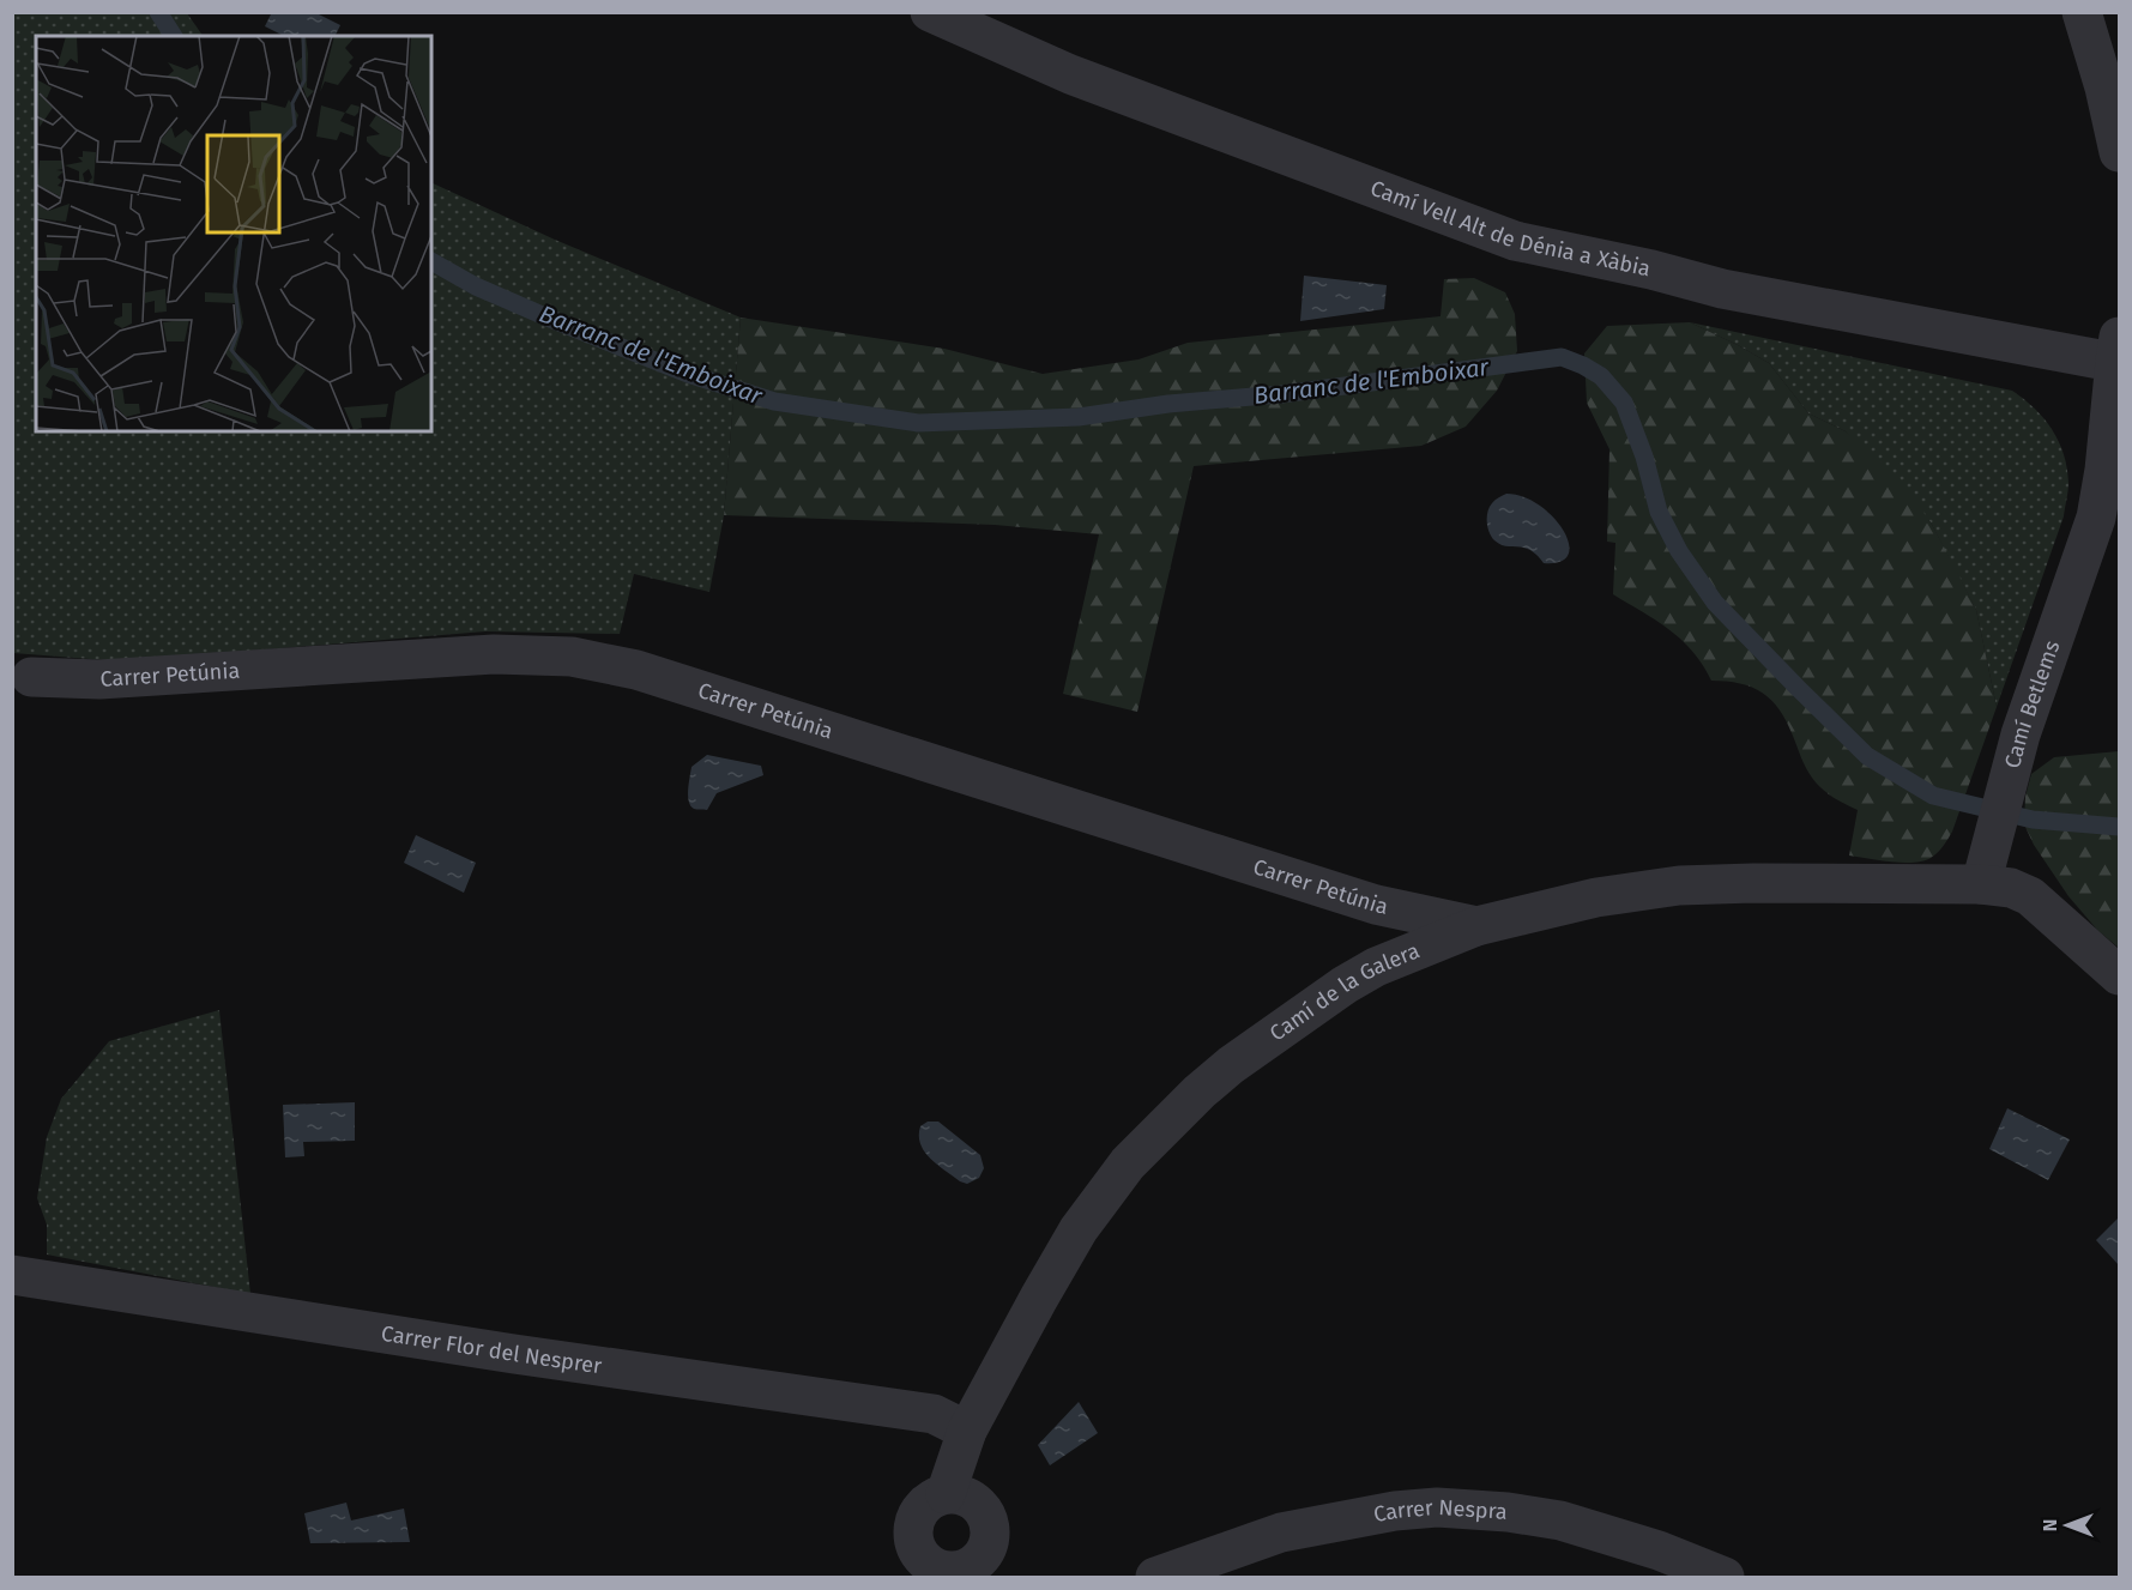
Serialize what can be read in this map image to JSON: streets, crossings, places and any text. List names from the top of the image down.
{
  "streets": {
    "street": [
      "Camí Vell Alt de Dénia a Xàbia",
      "Carrer Petúnia",
      "Camí Betlems",
      "Camí de la Galera",
      "Carrer Flor del Nesprer",
      "Carrer Nespra"
    ]
  },
  "crossings": [
    ["Camí Vell Alt de Dénia a Xàbia", "Camí Betlems"],
    ["Carrer Petúnia", "Camí de la Galera"],
    ["Camí Betlems", "Camí de la Galera"],
    ["Camí de la Galera", "Carrer Flor del Nesprer"]
  ],
  "water": ["Barranc de l'Emboixar"],
  "north": "left"
}
